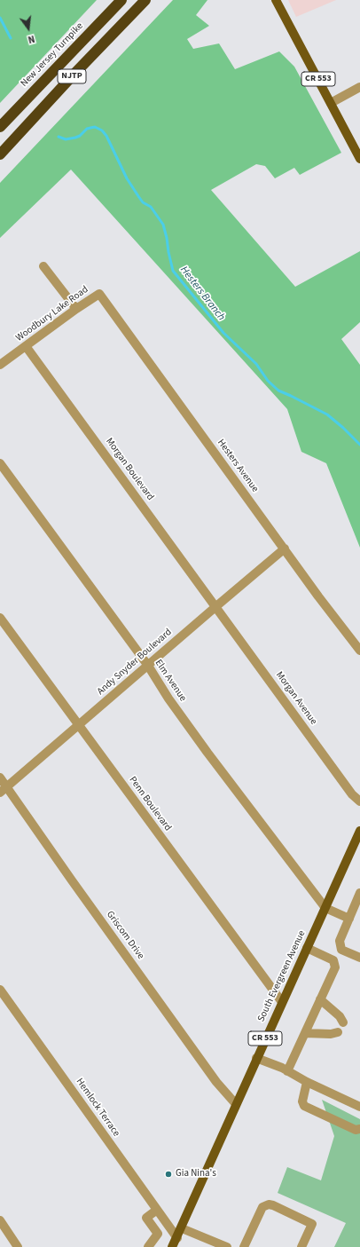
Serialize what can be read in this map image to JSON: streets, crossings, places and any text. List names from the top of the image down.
{
  "streets": {
    "highway": ["New Jersey Turnpike", "NJTP"],
    "main road": ["CR 553", "South Evergreen Avenue"],
    "street": [
      "Woodbury Lake Road",
      "Hesters Avenue",
      "Morgan Boulevard",
      "Andy Snyder Boulevard",
      "Elm Avenue",
      "Morgan Avenue",
      "Penn Boulevard",
      "Griscom Drive",
      "Hemlock Terrace"
    ]
  },
  "crossings": [
    ["Woodbury Lake Road", "Hesters Avenue"],
    ["Woodbury Lake Road", "Morgan Boulevard"],
    ["Hesters Avenue", "Andy Snyder Boulevard"],
    ["Morgan Boulevard", "Andy Snyder Boulevard"],
    ["Morgan Boulevard", "Morgan Avenue"],
    ["Andy Snyder Boulevard", "Elm Avenue"],
    ["Andy Snyder Boulevard", "Morgan Avenue"],
    ["Andy Snyder Boulevard", "Penn Boulevard"],
    ["Andy Snyder Boulevard", "Griscom Drive"],
    ["Elm Avenue", "South Evergreen Avenue"],
    ["Penn Boulevard", "South Evergreen Avenue"],
    ["Griscom Drive", "South Evergreen Avenue"],
    ["South Evergreen Avenue", "Hemlock Terrace"]
  ],
  "water": ["Hesters Branch"],
  "places": ["Gia Nina's"],
  "north": "bottom"
}
